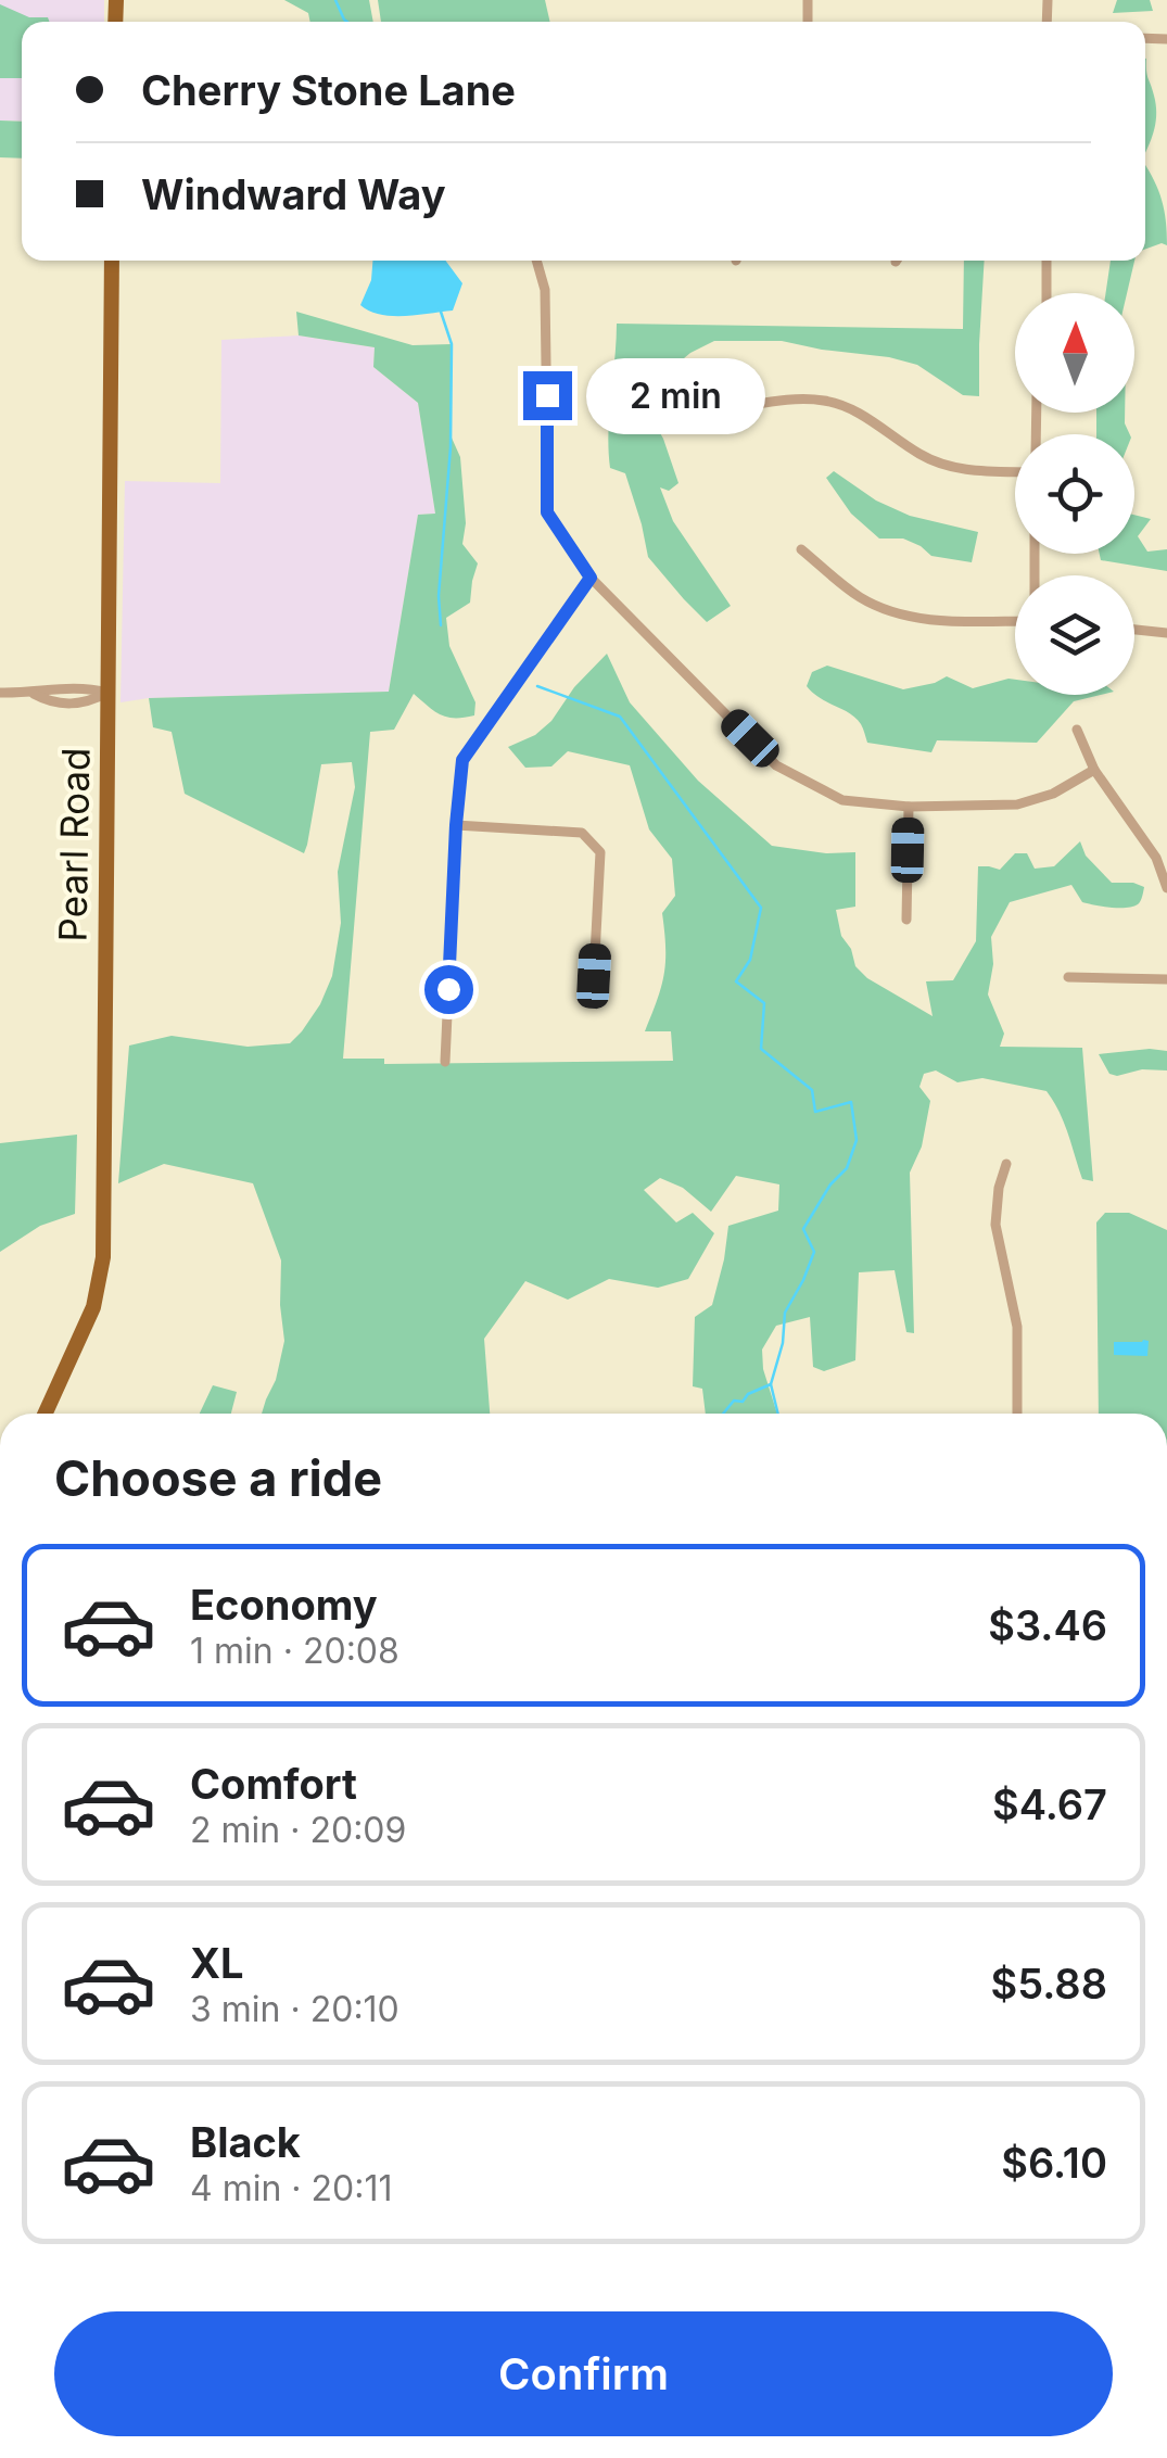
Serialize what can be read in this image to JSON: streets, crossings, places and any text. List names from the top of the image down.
{
  "streets": {
    "main road": ["Pearl Road"]
  },
  "north": "top",
  "page": {
    "banner": ["Cherry Stone Lane", "Windward Way"],
    "bubble": "2 min",
    "heading": "Choose a ride",
    "list": [
      {
        "name": "Economy",
        "note": "1 min · 20:08",
        "value": "$3.46"
      },
      {
        "name": "Comfort",
        "note": "2 min · 20:09",
        "value": "$4.67"
      },
      {
        "name": "XL",
        "note": "3 min · 20:10",
        "value": "$5.88"
      },
      {
        "name": "Black",
        "note": "4 min · 20:11",
        "value": "$6.10"
      }
    ],
    "buttons": "Confirm"
  }
}
